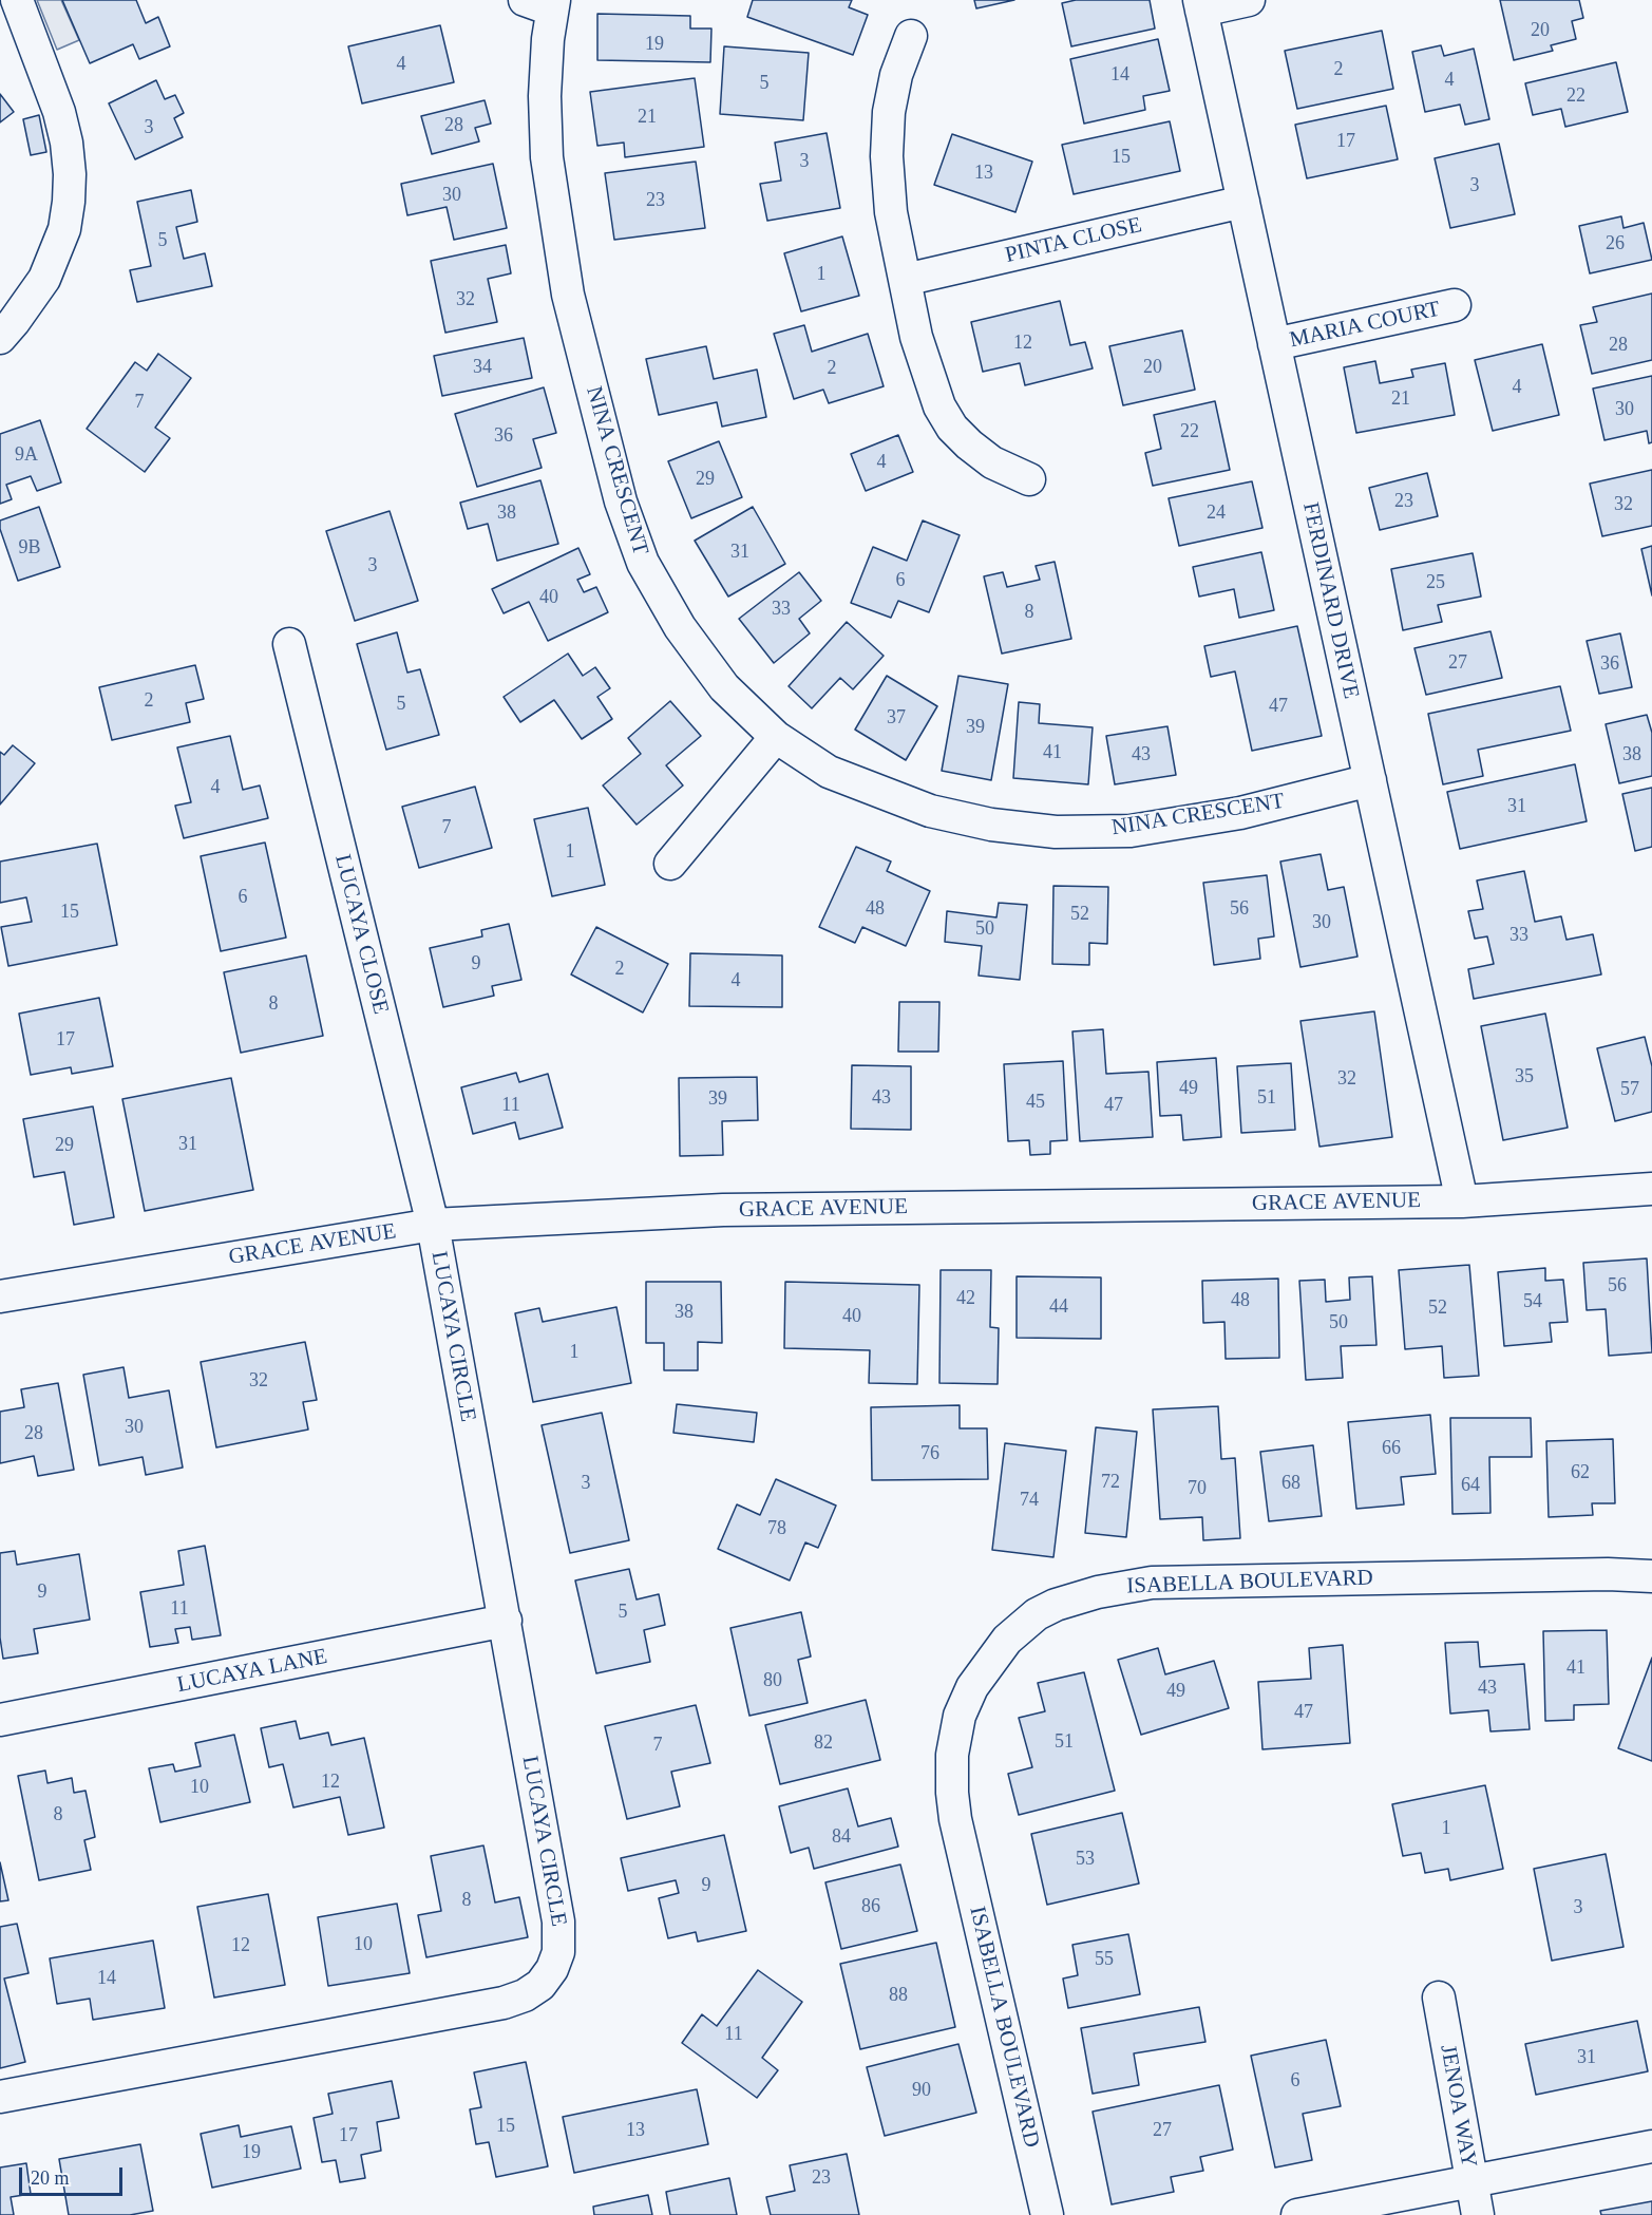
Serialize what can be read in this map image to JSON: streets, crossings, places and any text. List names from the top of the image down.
{
  "streets": {
    "street": [
      "PINTA CLOSE",
      "MARIA COURT",
      "NINA CRESCENT",
      "FERDINARD DRIVE",
      "LUCAYA CLOSE",
      "GRACE AVENUE",
      "LUCAYA CIRCLE",
      "ISABELLA BOULEVARD",
      "LUCAYA LANE",
      "JENOA WAY"
    ]
  },
  "crossings": [
    ["PINTA CLOSE", "FERDINARD DRIVE"],
    ["MARIA COURT", "FERDINARD DRIVE"],
    ["NINA CRESCENT", "FERDINARD DRIVE"],
    ["FERDINARD DRIVE", "GRACE AVENUE"],
    ["LUCAYA CLOSE", "GRACE AVENUE"],
    ["LUCAYA CLOSE", "LUCAYA CIRCLE"],
    ["GRACE AVENUE", "LUCAYA CIRCLE"],
    ["LUCAYA CIRCLE", "LUCAYA LANE"]
  ],
  "house_numbers": [
    "20",
    "19",
    "4",
    "2",
    "14",
    "4",
    "5",
    "22",
    "21",
    "28",
    "3",
    "17",
    "15",
    "3",
    "13",
    "3",
    "30",
    "23",
    "5",
    "26",
    "1",
    "32",
    "12",
    "28",
    "34",
    "20",
    "2",
    "4",
    "21",
    "7",
    "30",
    "22",
    "36",
    "9A",
    "4",
    "29",
    "23",
    "32",
    "38",
    "24",
    "9B",
    "31",
    "3",
    "6",
    "25",
    "40",
    "33",
    "8",
    "27",
    "36",
    "2",
    "5",
    "47",
    "37",
    "39",
    "41",
    "43",
    "38",
    "4",
    "31",
    "7",
    "1",
    "6",
    "48",
    "56",
    "15",
    "52",
    "30",
    "50",
    "33",
    "9",
    "2",
    "4",
    "8",
    "17",
    "35",
    "32",
    "49",
    "57",
    "43",
    "51",
    "39",
    "45",
    "11",
    "47",
    "31",
    "29",
    "56",
    "42",
    "48",
    "54",
    "44",
    "52",
    "38",
    "40",
    "50",
    "1",
    "32",
    "30",
    "28",
    "66",
    "76",
    "62",
    "72",
    "3",
    "68",
    "64",
    "70",
    "74",
    "78",
    "9",
    "11",
    "5",
    "41",
    "80",
    "43",
    "49",
    "47",
    "51",
    "82",
    "7",
    "12",
    "10",
    "8",
    "1",
    "84",
    "53",
    "9",
    "8",
    "86",
    "3",
    "10",
    "12",
    "55",
    "14",
    "88",
    "11",
    "31",
    "6",
    "90",
    "15",
    "13",
    "27",
    "17",
    "19",
    "23"
  ],
  "scale_bar": "20 m"
}
